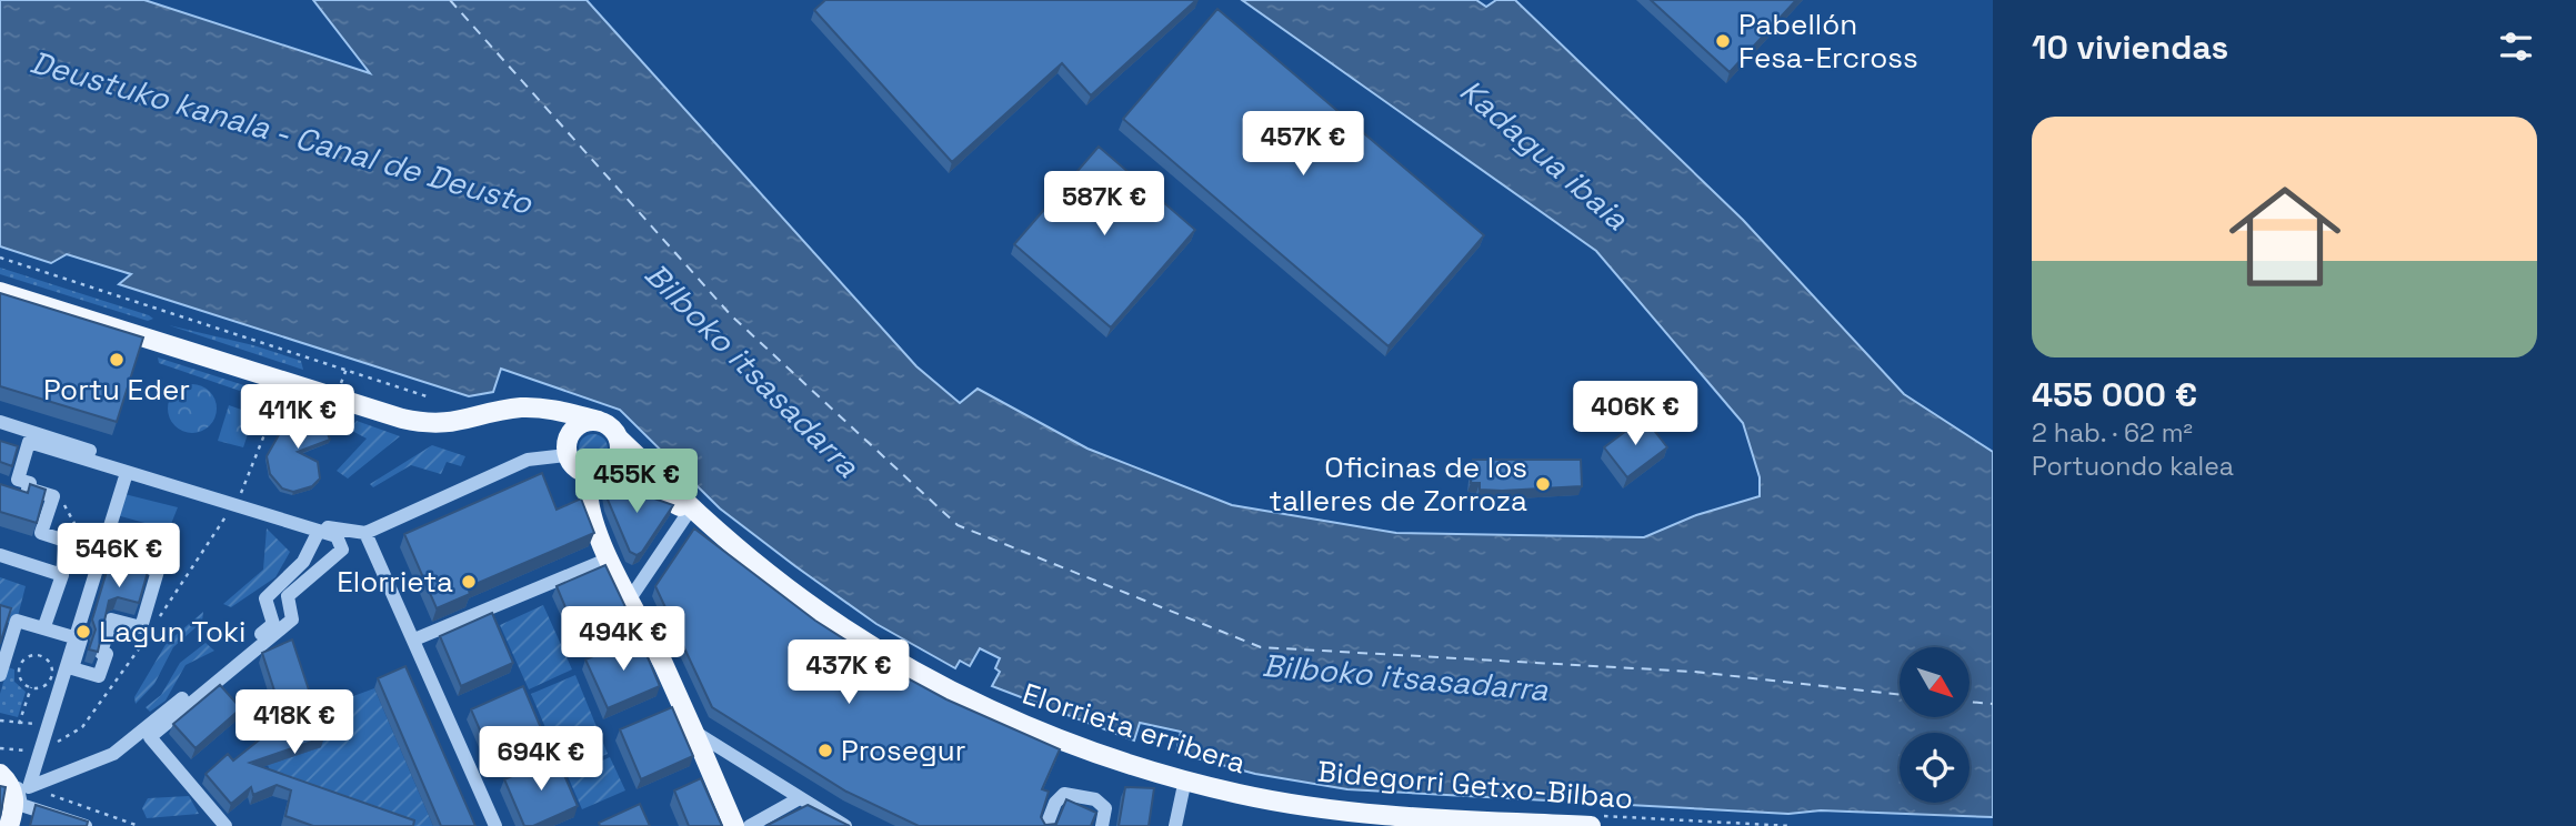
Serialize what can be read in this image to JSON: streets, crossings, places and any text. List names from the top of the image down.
{
  "streets": {
    "main road": ["Elorrieta erribera"],
    "path": ["Bidegorri Getxo-Bilbao"]
  },
  "crossings": [
    ["Elorrieta erribera", "Bidegorri Getxo-Bilbao"]
  ],
  "water": ["Deustuko kanala - Canal de Deusto", "Kadagua ibaia", "Bilboko itsasadarra"],
  "places": [
    "Pabellón Fesa-Ercross",
    "Portu Eder",
    "Oficinas de los talleres de Zorroza",
    "Elorrieta",
    "Lagun Toki",
    "Prosegur"
  ],
  "north": "bottom right",
  "page": {
    "heading": "10 viviendas",
    "list": [
      {
        "name": "455 000 €",
        "note": "2 hab. · 62 m² · Portuondo kalea"
      }
    ],
    "price": [
      "457K €",
      "587K €",
      "406K €",
      "411K €",
      "455K €",
      "546K €",
      "494K €",
      "437K €",
      "418K €",
      "694K €"
    ]
  }
}
